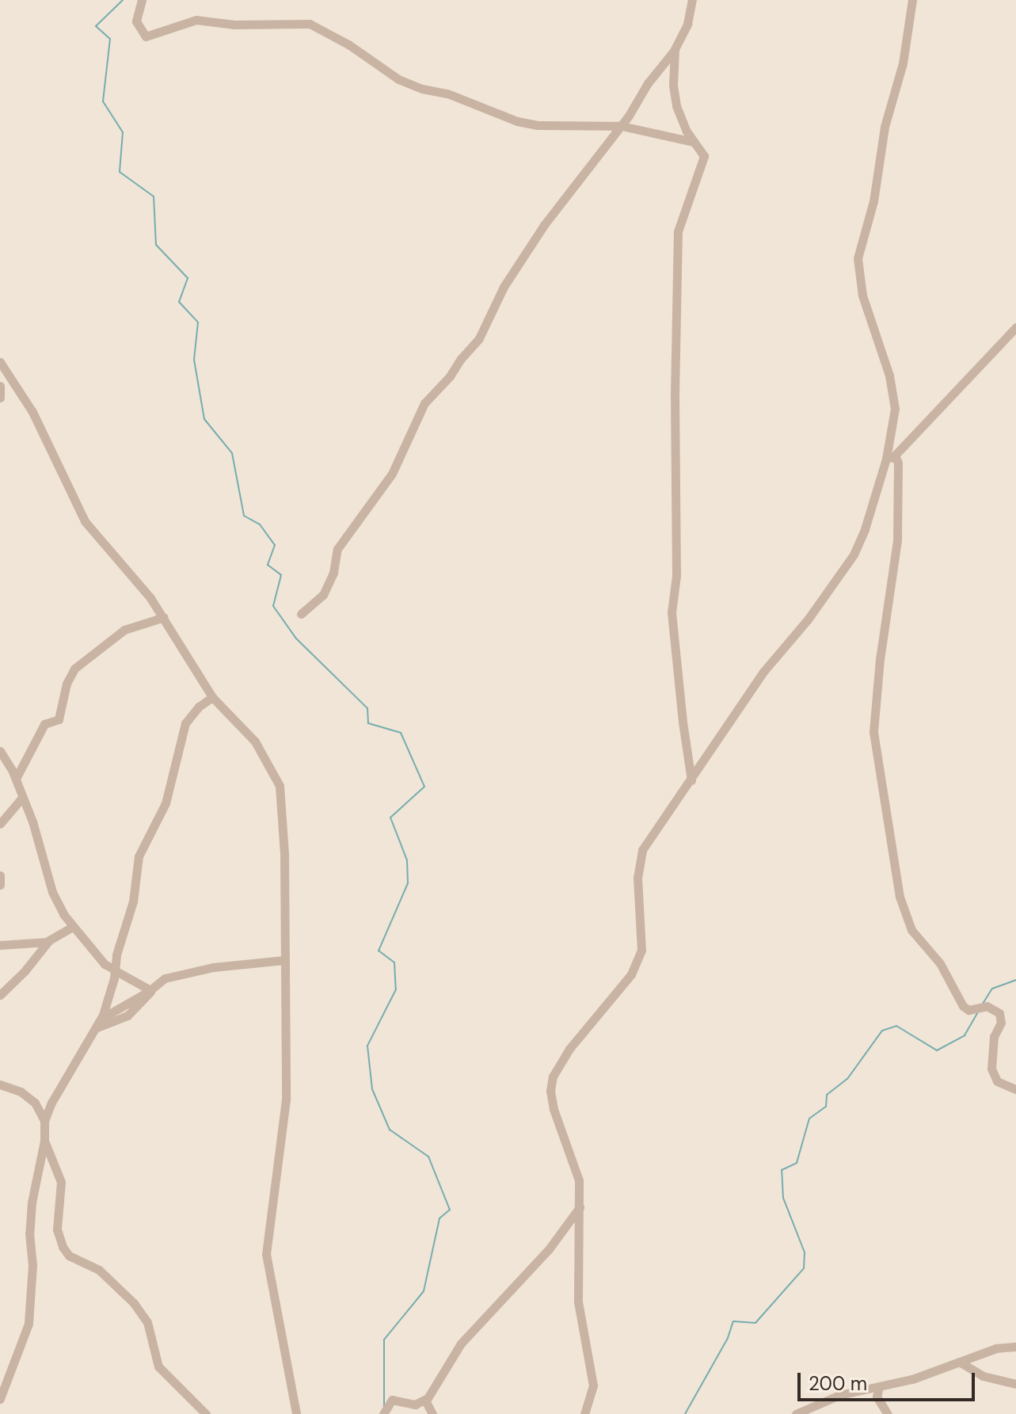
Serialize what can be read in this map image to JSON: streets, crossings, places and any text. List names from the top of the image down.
{
  "scale_bar": "200 m"
}
